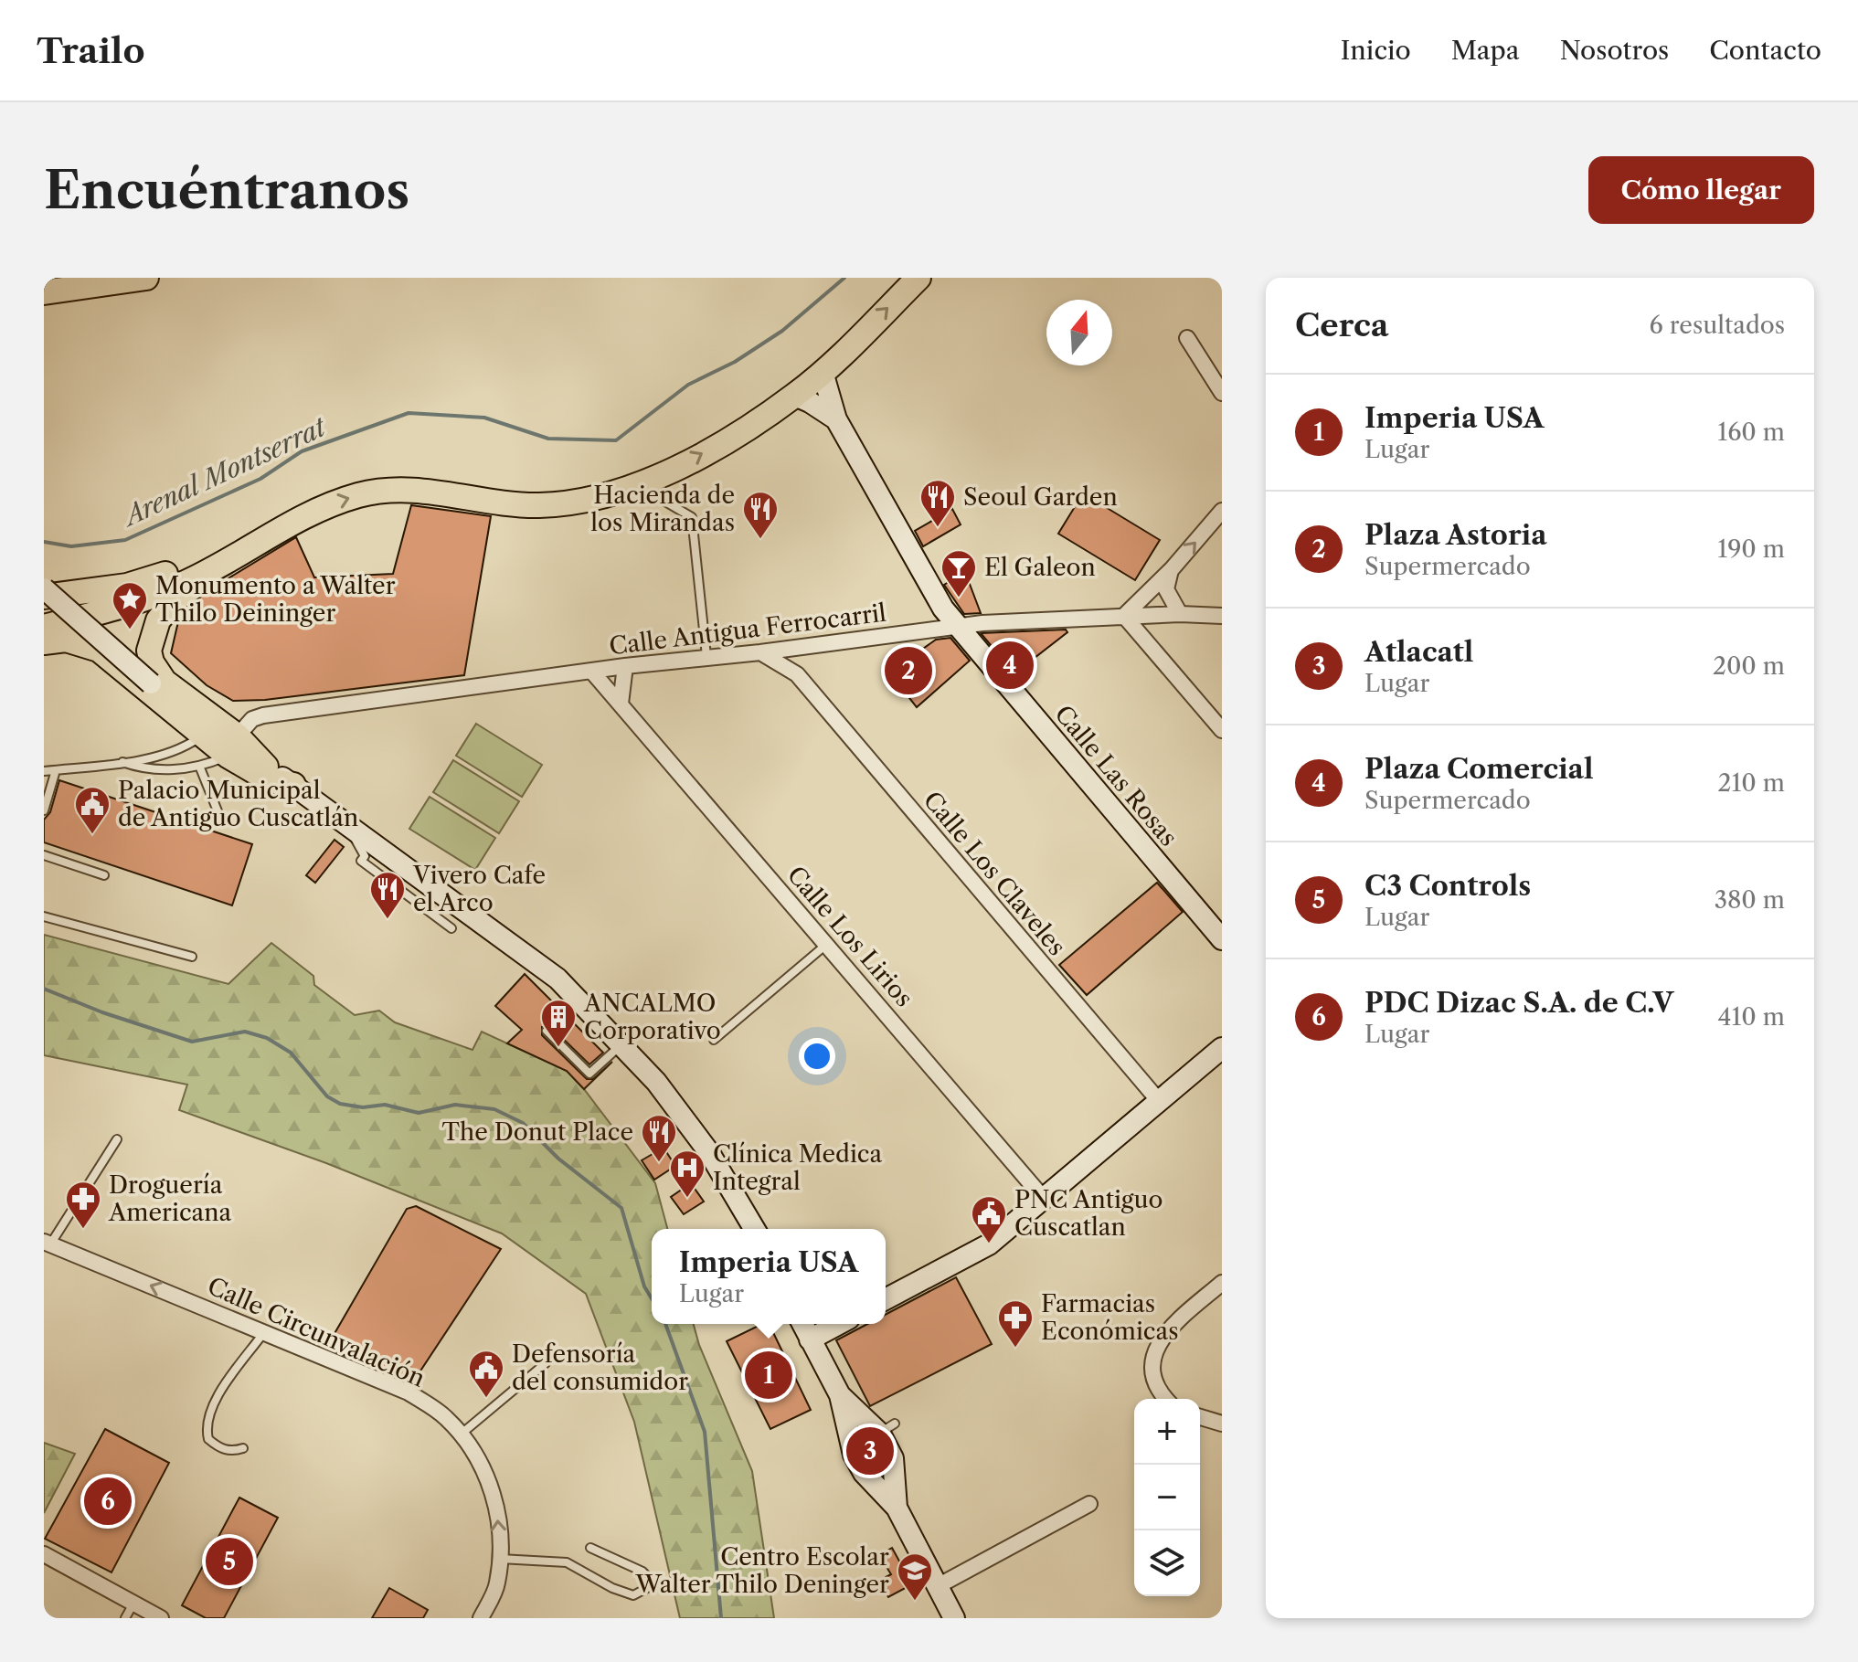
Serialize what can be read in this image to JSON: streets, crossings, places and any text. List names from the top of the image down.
{
  "streets": {
    "main road": ["Calle Las Rosas"],
    "street": [
      "Calle Antigua Ferrocarril",
      "Calle Los Claveles",
      "Calle Los Lirios",
      "Calle Circunvalación"
    ]
  },
  "crossings": [
    ["Calle Antigua Ferrocarril", "Calle Las Rosas"],
    ["Calle Antigua Ferrocarril", "Calle Los Claveles"],
    ["Calle Antigua Ferrocarril", "Calle Los Lirios"]
  ],
  "one_way": ["Calle Circunvalación"],
  "water": ["Arenal Montserrat"],
  "places": {
    "restaurant": [
      "Seoul Garden",
      "Hacienda de los Mirandas",
      "Vivero Cafe el Arco",
      "The Donut Place"
    ],
    "bar": ["El Galeon"],
    "place": ["Monumento a Walter Thilo Deininger"],
    "public building": ["Palacio Municipal de Antiguo Cuscatlán", "PNC Antiguo Cuscatlan", "Defensoría del consumidor"],
    "building": ["ANCALMO Corporativo"],
    "hospital": ["Clínica Medica Integral"],
    "pharmacy": ["Droguería Americana", "Farmacias Económicas"],
    "school or university": ["Centro Escolar Walter Thilo Deninger"]
  },
  "north": "top",
  "page": {
    "header": "Trailo",
    "nav": [
      "Inicio",
      "Mapa",
      "Nosotros",
      "Contacto"
    ],
    "buttons": "Cómo llegar",
    "title": "Encuéntranos",
    "heading": ["Cerca", "6 resultados"],
    "list": [
      {
        "mark": "1",
        "name": "Imperia USA",
        "note": "Lugar",
        "value": "160 m"
      },
      {
        "mark": "2",
        "name": "Plaza Astoria",
        "note": "Supermercado",
        "value": "190 m"
      },
      {
        "mark": "3",
        "name": "Atlacatl",
        "note": "Lugar",
        "value": "200 m"
      },
      {
        "mark": "4",
        "name": "Plaza Comercial",
        "note": "Supermercado",
        "value": "210 m"
      },
      {
        "mark": "5",
        "name": "C3 Controls",
        "note": "Lugar",
        "value": "380 m"
      },
      {
        "mark": "6",
        "name": "PDC Dizac S.A. de C.V",
        "note": "Lugar",
        "value": "410 m"
      }
    ],
    "pins": [
      "4",
      "2",
      "1",
      "3",
      "6",
      "5"
    ],
    "popup": ["Imperia USA", "Lugar"],
    "map_buttons": ["+", "−"]
  }
}
